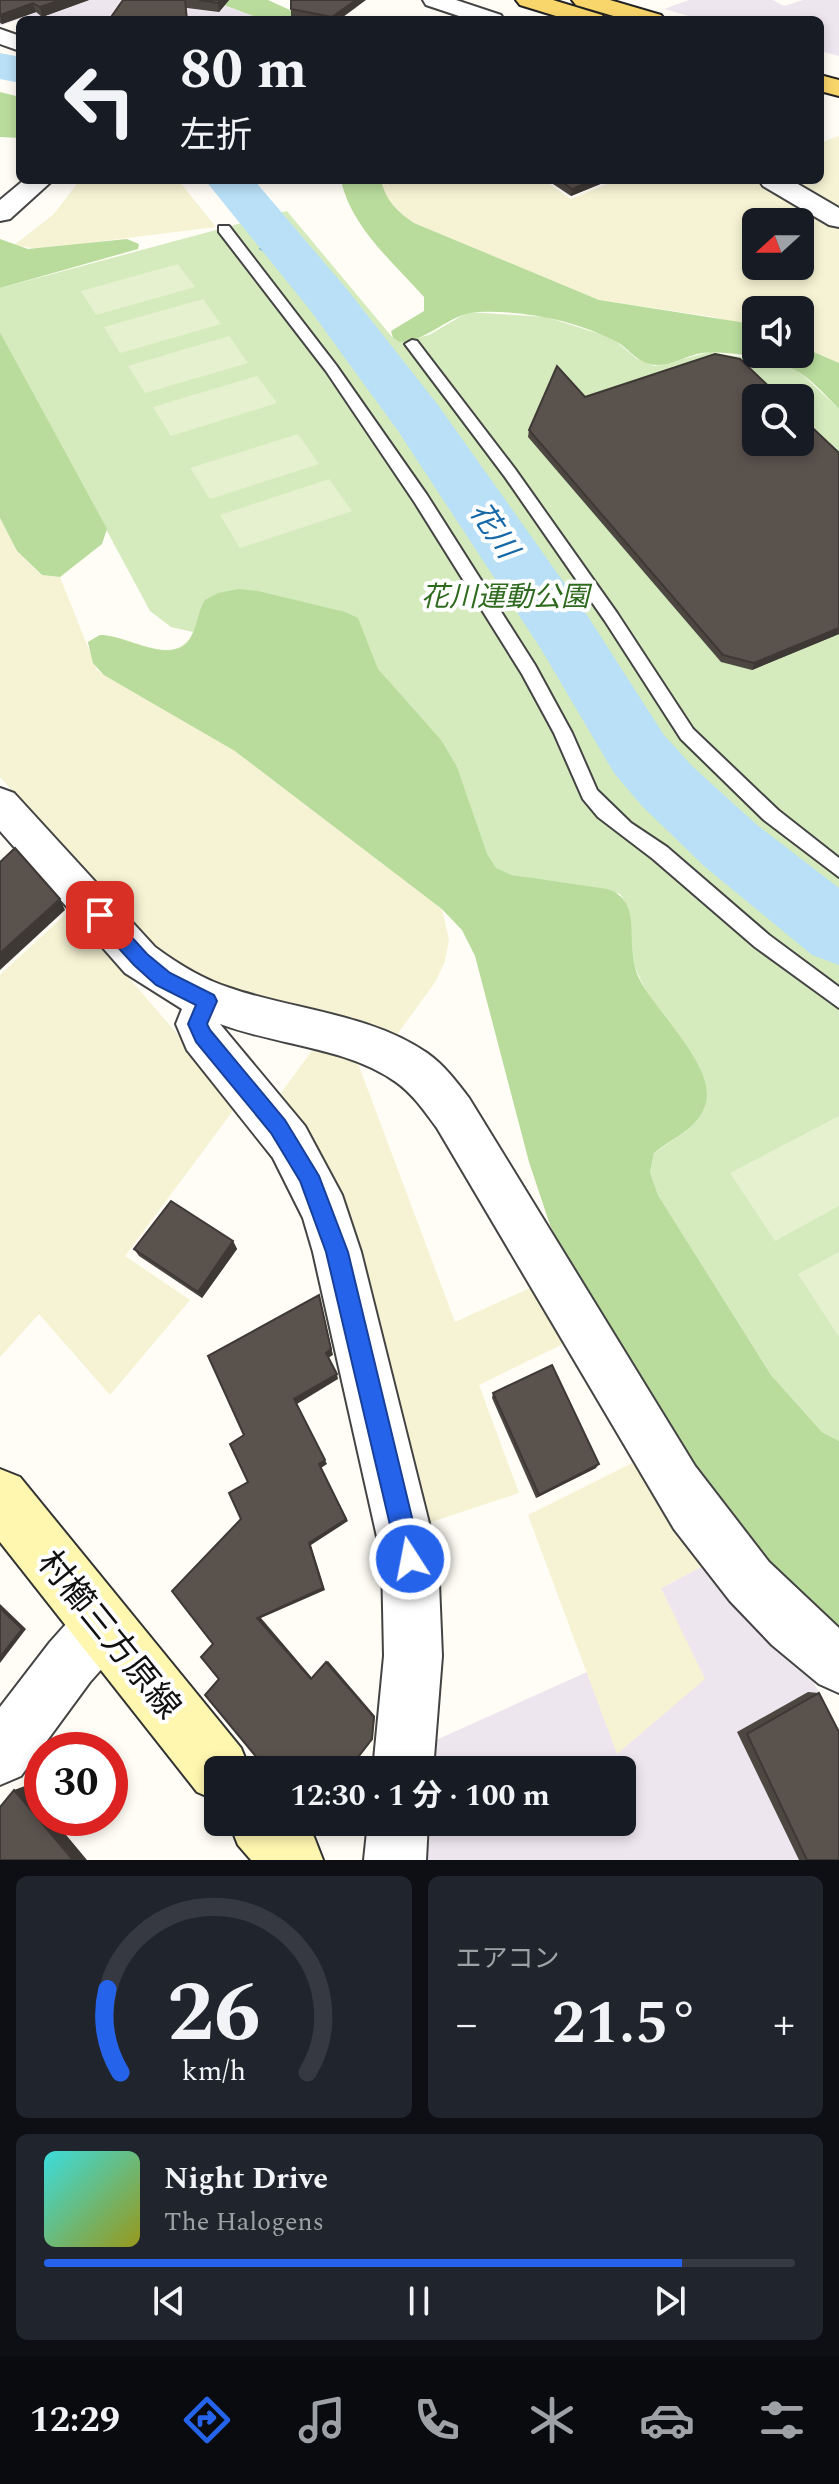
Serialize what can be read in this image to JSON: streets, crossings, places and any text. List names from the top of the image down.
{
  "streets": {
    "main road": ["村櫛三方原線"]
  },
  "water": ["花川"],
  "parks": ["花川運動公園"],
  "north": "left",
  "page": {
    "turn": ["80 m", "左折"],
    "limit": "30",
    "trip": "12:30 · 1 分 · 100 m",
    "tile": "エアコン",
    "heat": ["−", "21.5°", "+"],
    "song": ["Night Drive", "The Halogens"],
    "tabs": "12:29",
    "gauge": ["26", "km/h"]
  }
}
